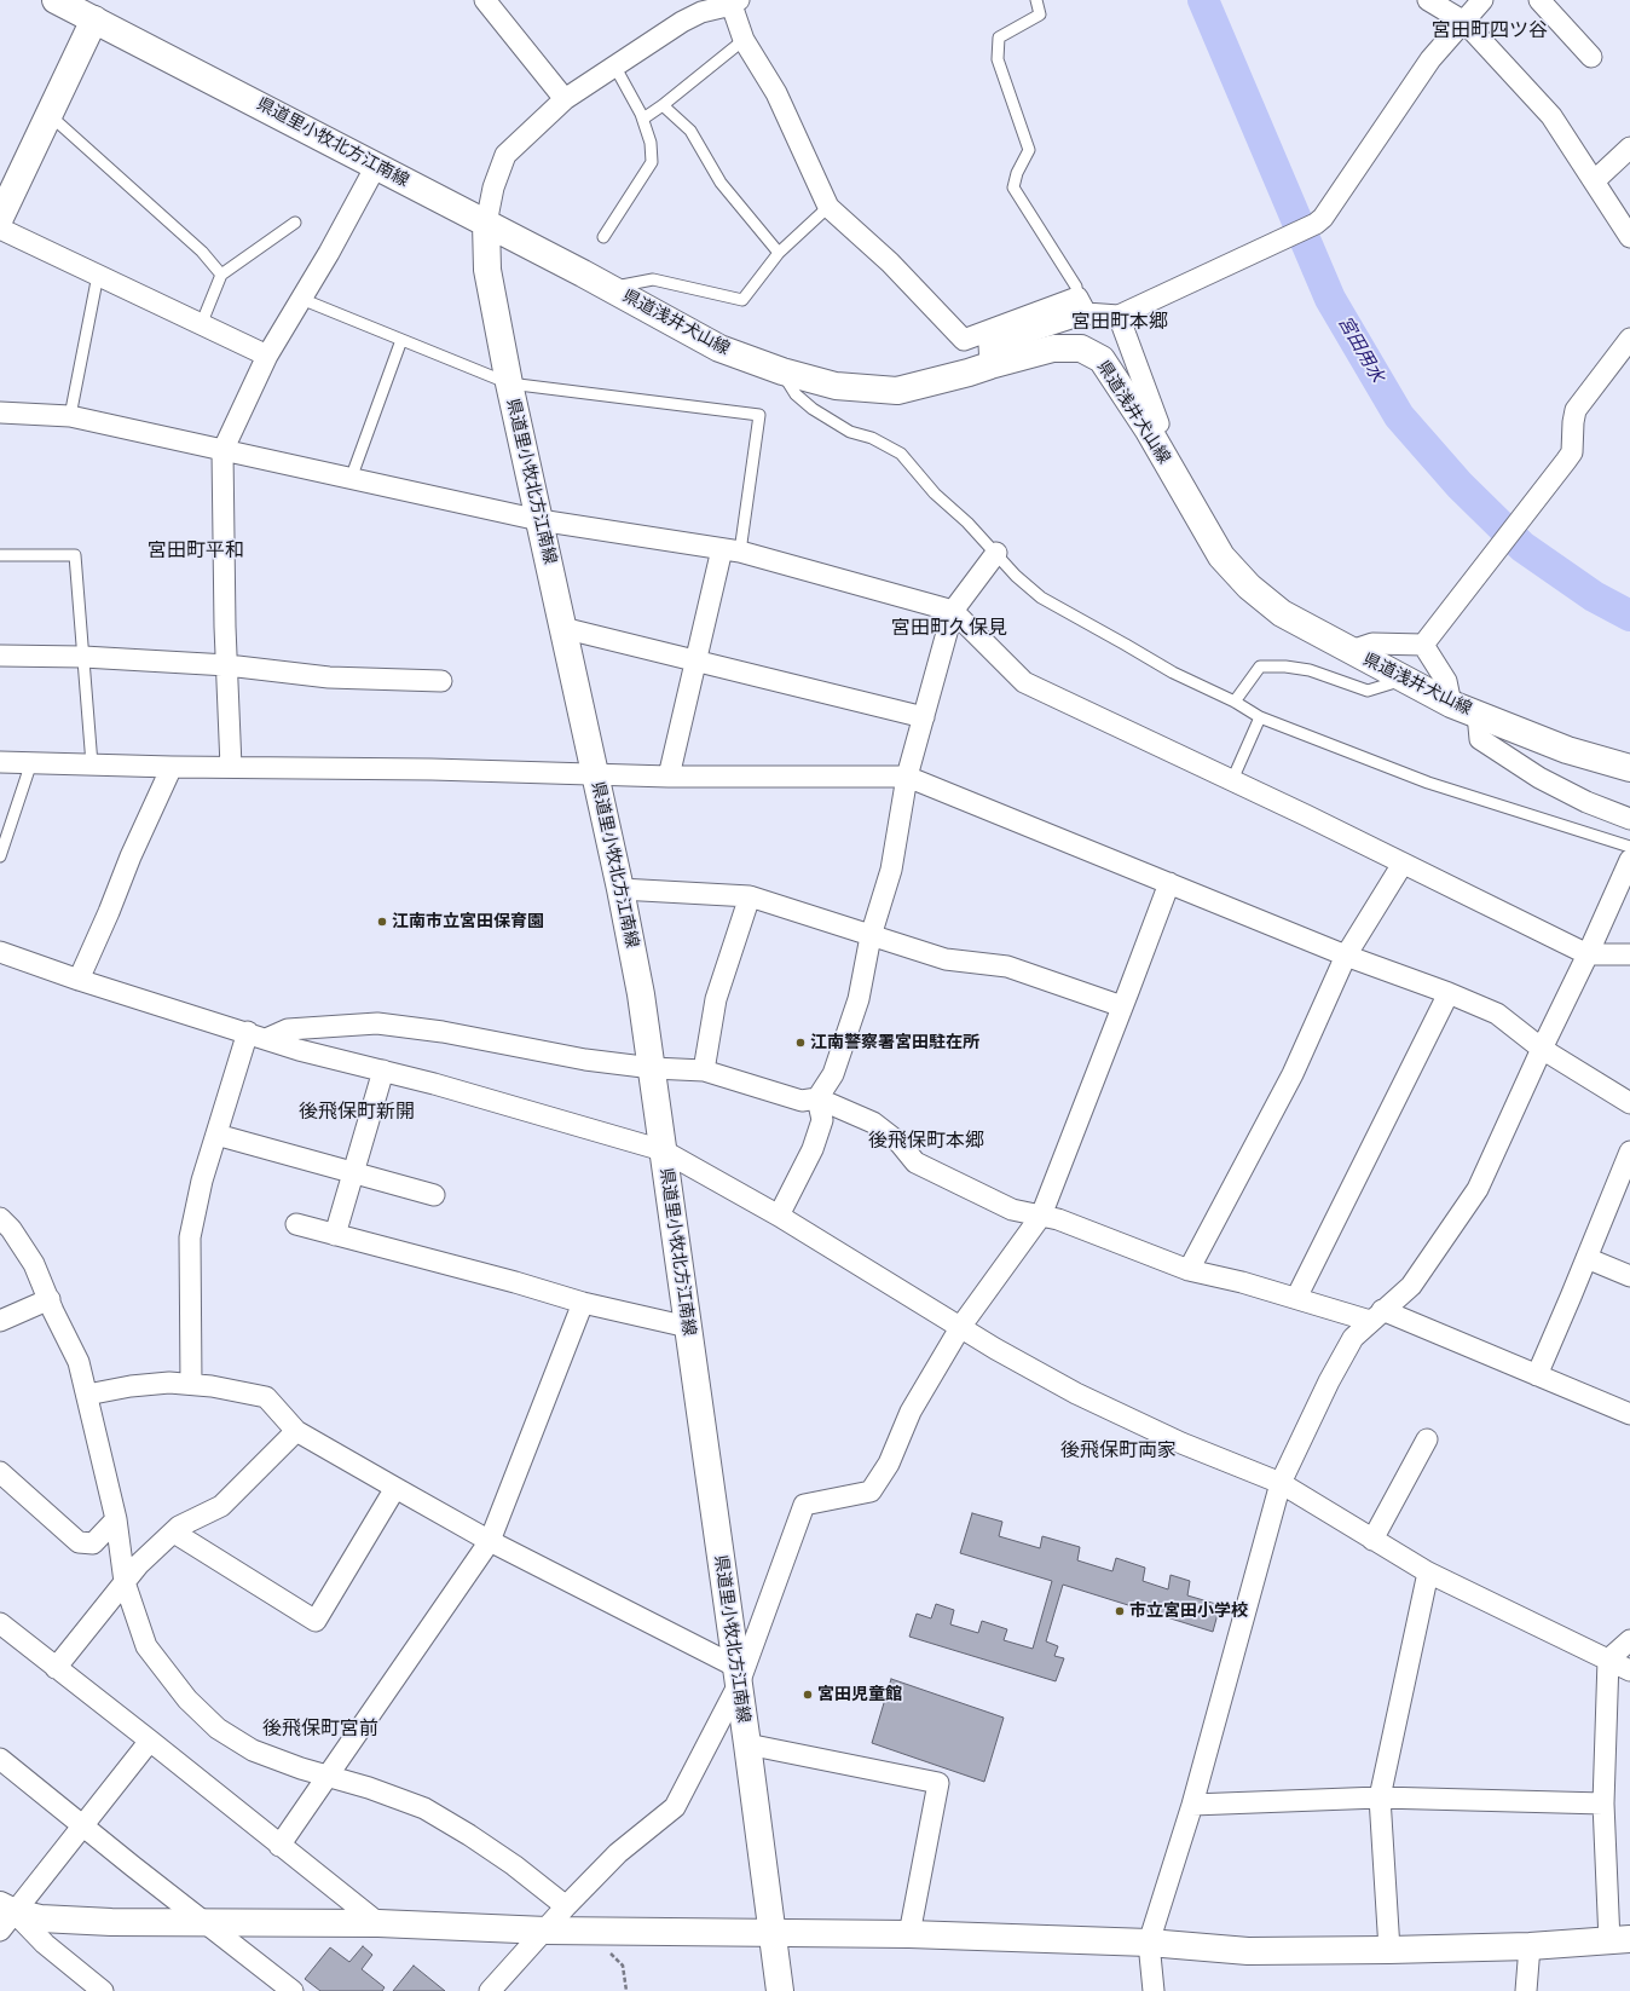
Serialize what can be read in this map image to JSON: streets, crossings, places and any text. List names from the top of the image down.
{
  "streets": {
    "main road": ["県道里小牧北方江南線", "県道浅井犬山線"]
  },
  "crossings": [
    ["県道里小牧北方江南線", "県道浅井犬山線"]
  ],
  "districts": [
    "宮田町四ツ谷",
    "宮田町本郷",
    "宮田町平和",
    "宮田町久保見",
    "後飛保町新開",
    "後飛保町本郷",
    "後飛保町両家",
    "後飛保町宮前"
  ],
  "water": ["宮田用水"],
  "places": [
    "江南市立宮田保育園",
    "江南警察署宮田駐在所",
    "市立宮田小学校",
    "宮田児童館"
  ]
}
